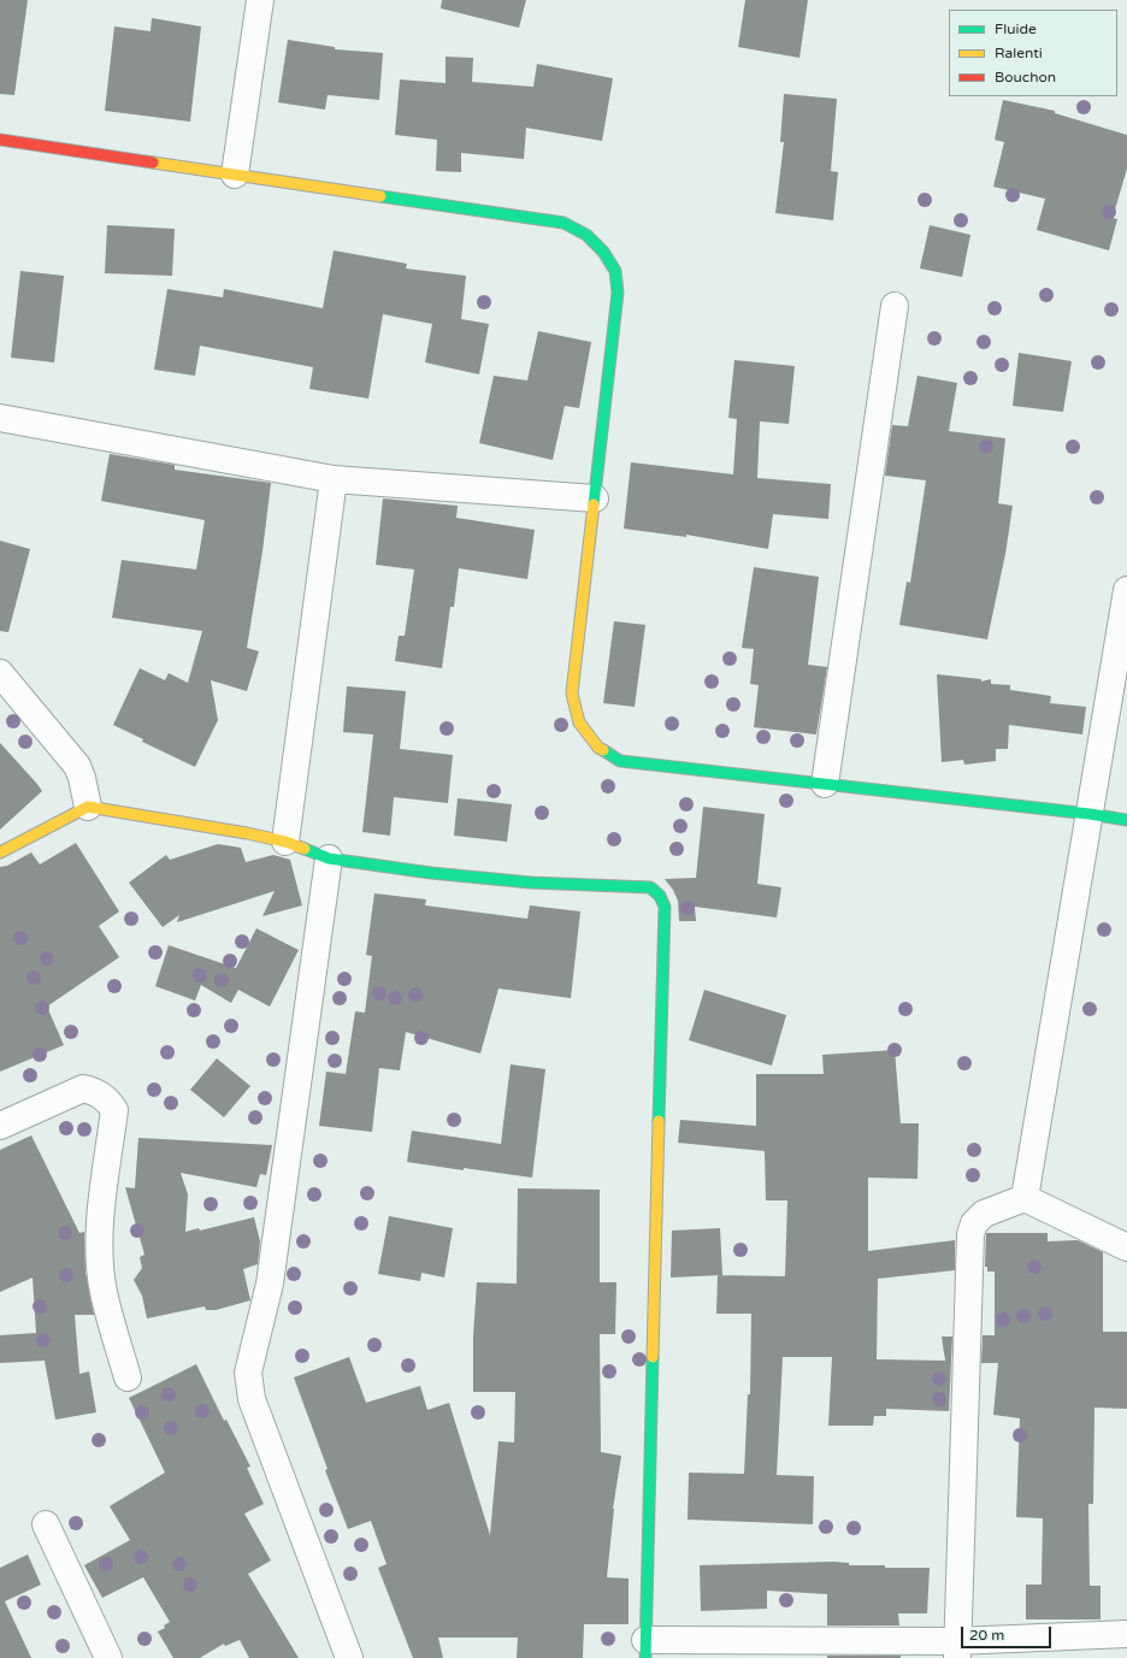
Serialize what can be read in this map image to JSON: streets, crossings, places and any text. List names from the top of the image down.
{
  "legend": ["Fluide", "Ralenti", "Bouchon"],
  "scale_bar": "20 m"
}
